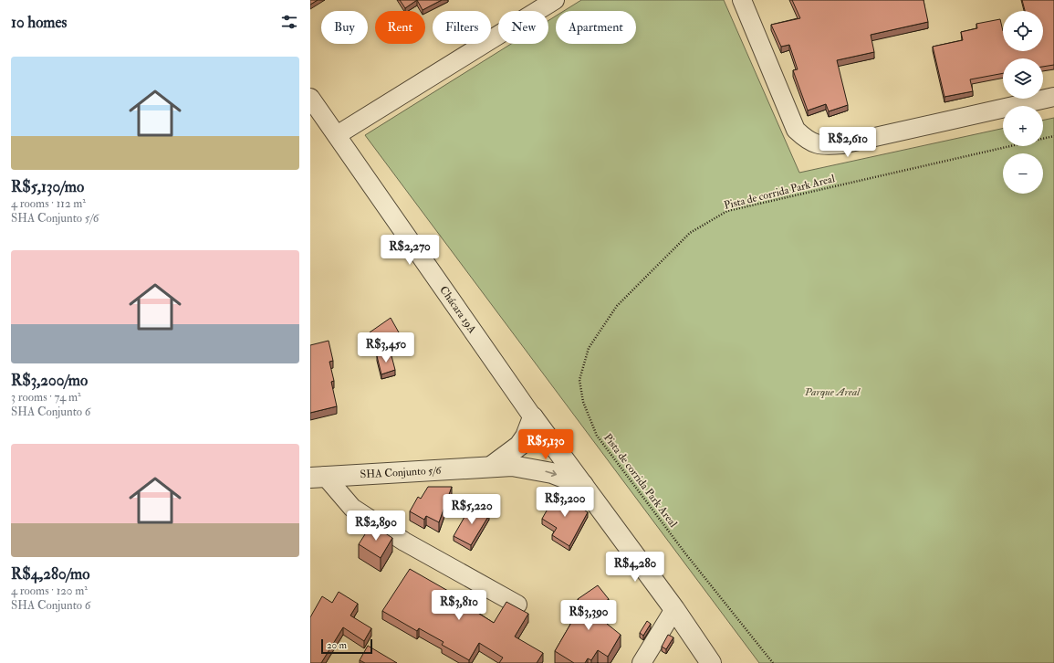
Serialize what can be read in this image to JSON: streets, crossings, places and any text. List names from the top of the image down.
{
  "streets": {
    "street": ["Chácara 19A", "SHA Conjunto 5/6"],
    "path": ["Pista de corrida Park Areal"]
  },
  "crossings": [
    ["Chácara 19A", "SHA Conjunto 5/6"]
  ],
  "parks": ["Parque Areal"],
  "scale_bar": "20 m",
  "page": {
    "heading": "10 homes",
    "map_buttons": ["+", "−"],
    "chip": [
      "Buy",
      "Rent",
      "Filters",
      "New",
      "Apartment"
    ],
    "list": [
      {
        "name": "R$5,130/mo",
        "note": "4 rooms · 112 m² · SHA Conjunto 5/6"
      },
      {
        "name": "R$3,200/mo",
        "note": "3 rooms · 74 m² · SHA Conjunto 6"
      },
      {
        "name": "R$4,280/mo",
        "note": "4 rooms · 120 m² · SHA Conjunto 6"
      }
    ],
    "price": [
      "R$2,610",
      "R$2,270",
      "R$3,450",
      "R$5,130",
      "R$3,200",
      "R$5,220",
      "R$2,890",
      "R$4,280",
      "R$3,810",
      "R$3,390"
    ],
    "scale": "20 m"
  }
}
